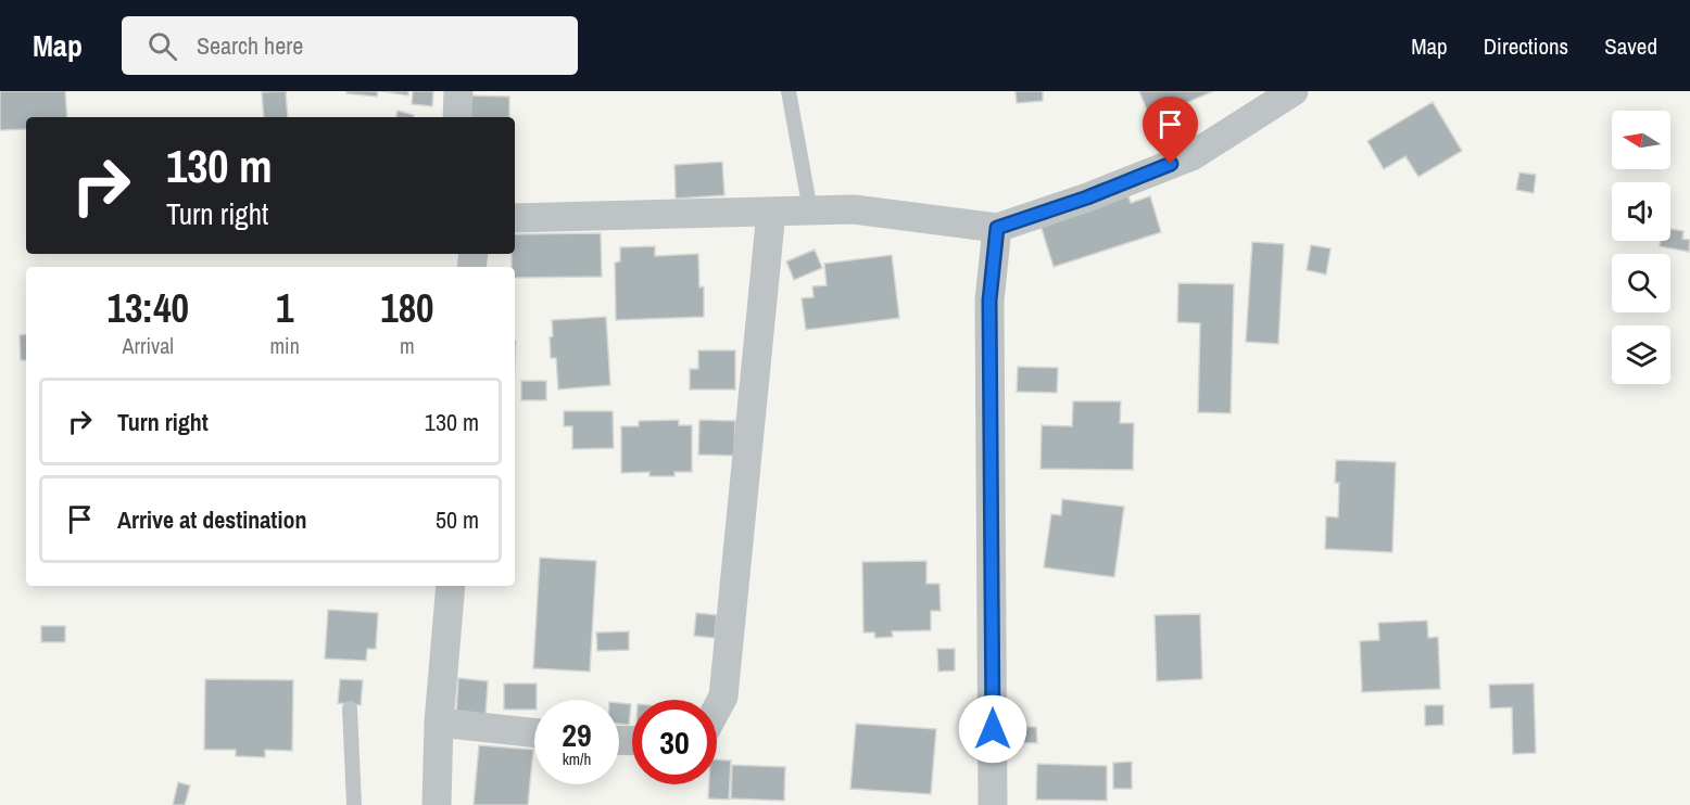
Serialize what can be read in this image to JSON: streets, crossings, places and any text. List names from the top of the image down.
{
  "north": "left",
  "page": {
    "header": "Map",
    "search": "Search here",
    "nav": ["Map", "Directions", "Saved"],
    "turn": ["130 m", "Turn right"],
    "eta": [
      "13:40",
      "Arrival",
      "1",
      "min",
      "180",
      "m"
    ],
    "list": [
      {
        "name": "Turn right",
        "value": "130 m"
      },
      {
        "name": "Arrive at destination",
        "value": "50 m"
      }
    ],
    "speed": "29 km/h",
    "limit": "30"
  }
}
